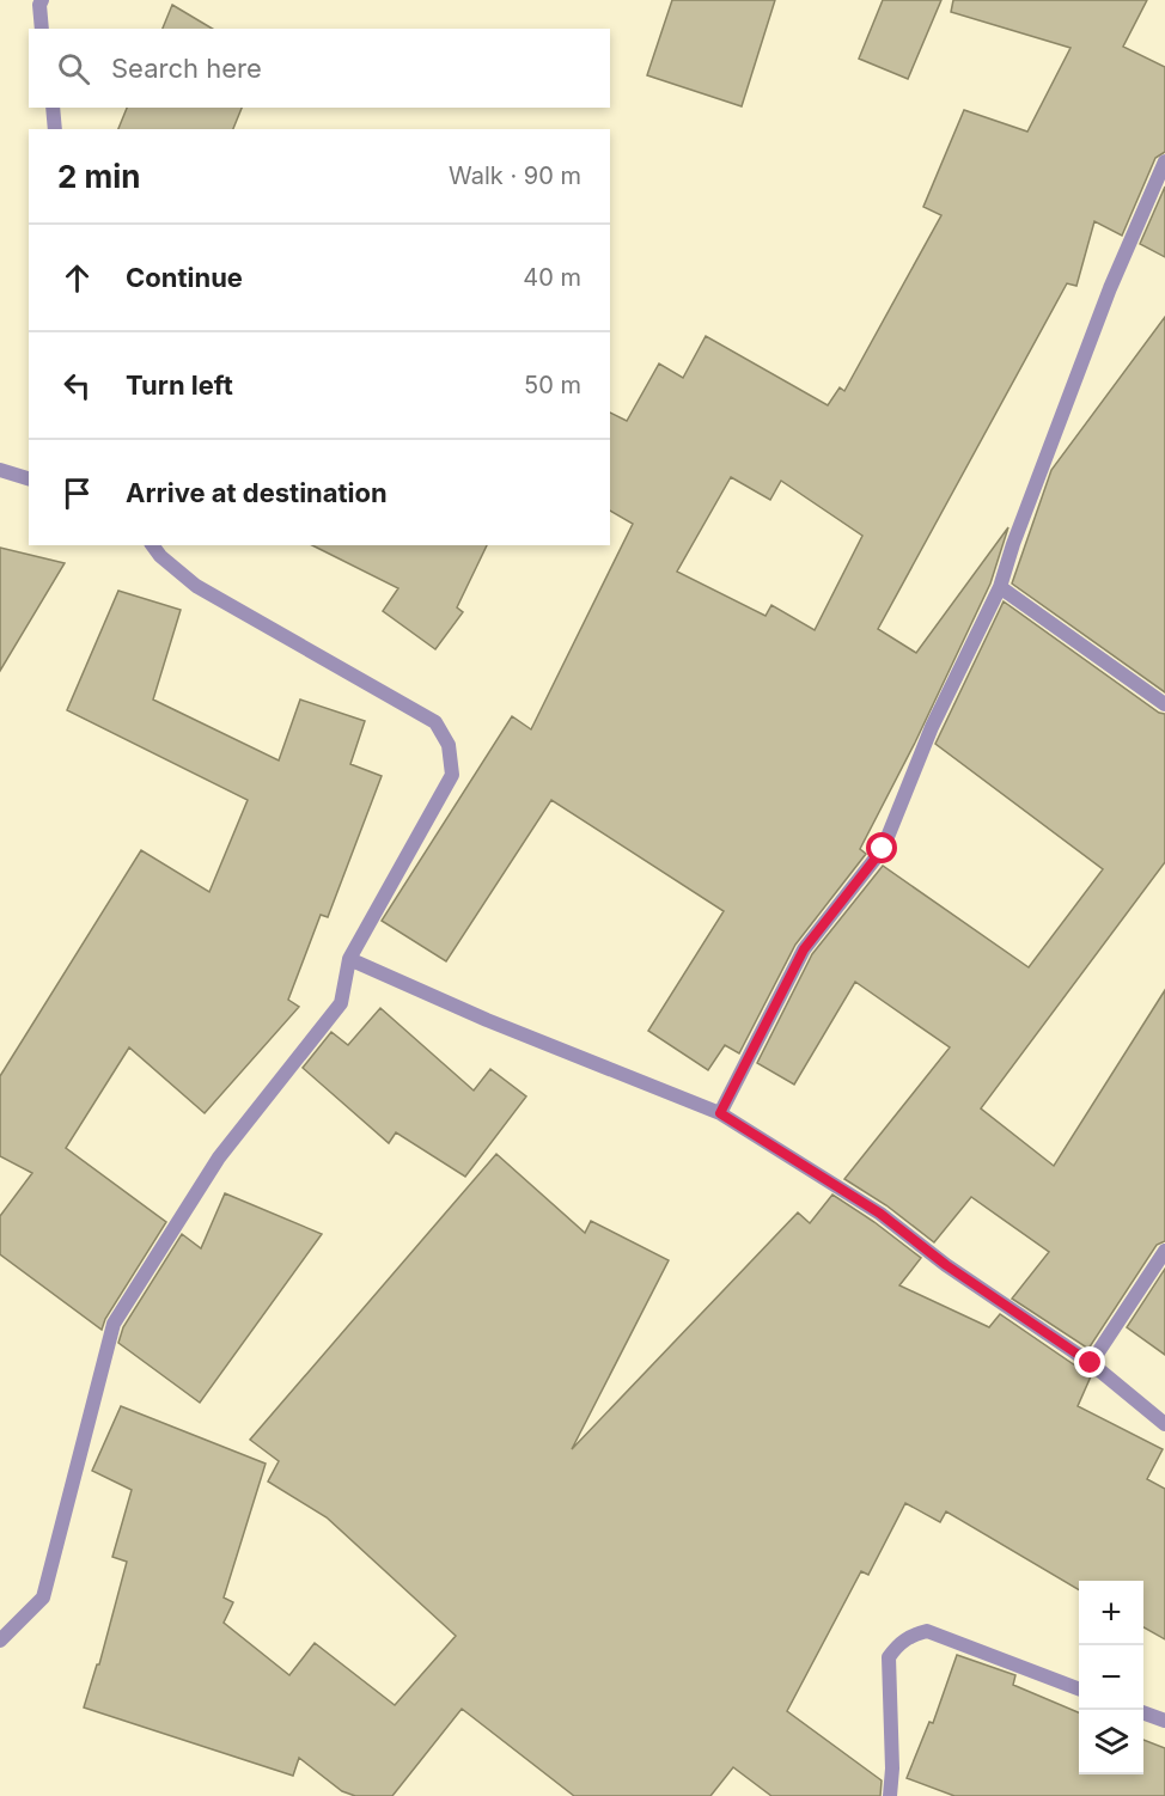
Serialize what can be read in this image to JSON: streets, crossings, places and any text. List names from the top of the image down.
{
  "page": {
    "search": "Search here",
    "heading": ["2 min", "Walk · 90 m"],
    "list": [
      ["Continue", "40 m"],
      ["Turn left", "50 m"],
      "Arrive at destination"
    ],
    "map_buttons": ["+", "−"]
  }
}
